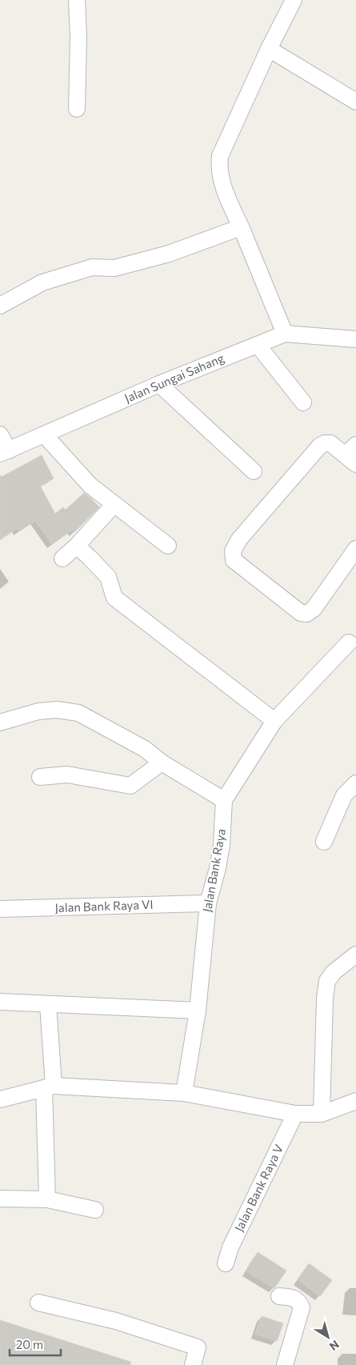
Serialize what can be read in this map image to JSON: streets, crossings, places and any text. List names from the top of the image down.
{
  "streets": {
    "street": [
      "Jalan Sungai Sahang",
      "Jalan Bank Raya",
      "Jalan Bank Raya VI",
      "Jalan Bank Raya V"
    ]
  },
  "crossings": [
    ["Jalan Bank Raya", "Jalan Bank Raya VI"]
  ],
  "scale_bar": "20 m",
  "north": "bottom right"
}
